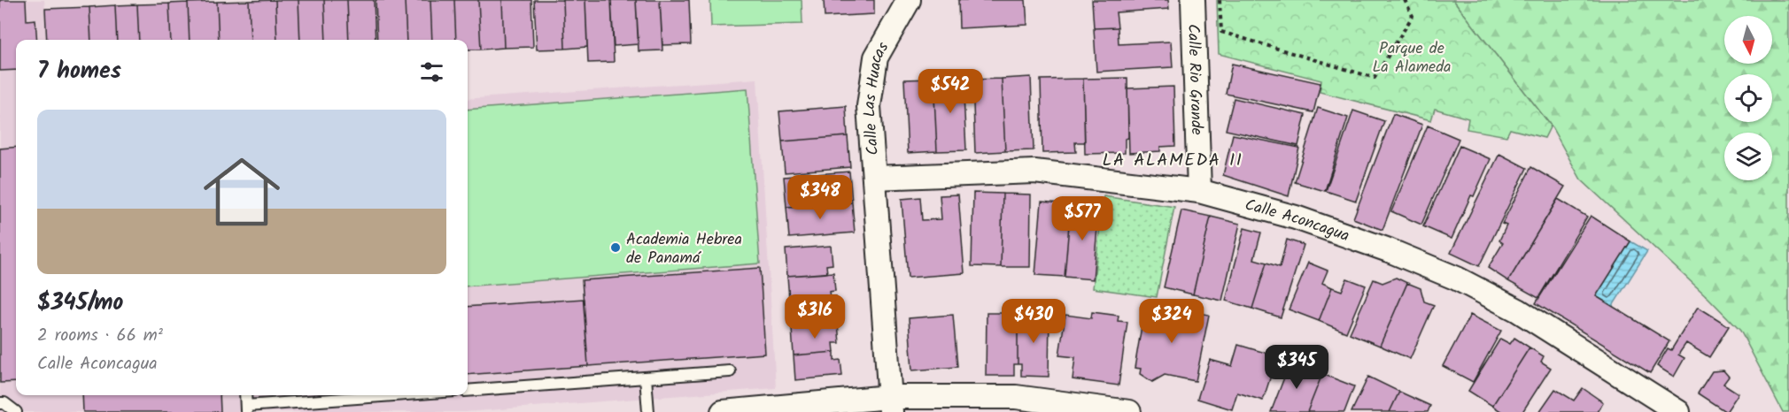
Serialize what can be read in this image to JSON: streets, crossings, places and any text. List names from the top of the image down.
{
  "streets": {
    "street": ["Calle Rio Grande", "Calle Las Huacas", "Calle Aconcagua"]
  },
  "crossings": [
    ["Calle Rio Grande", "Calle Aconcagua"],
    ["Calle Las Huacas", "Calle Aconcagua"]
  ],
  "districts": ["LA ALAMEDA II"],
  "parks": ["Parque de La Alameda"],
  "places": ["Academia Hebrea de Panamá"],
  "north": "bottom",
  "page": {
    "heading": "7 homes",
    "price": [
      "$542",
      "$348",
      "$577",
      "$316",
      "$430",
      "$324",
      "$345"
    ],
    "list": [
      {
        "name": "$345/mo",
        "note": "2 rooms · 66 m² · Calle Aconcagua"
      }
    ]
  }
}
